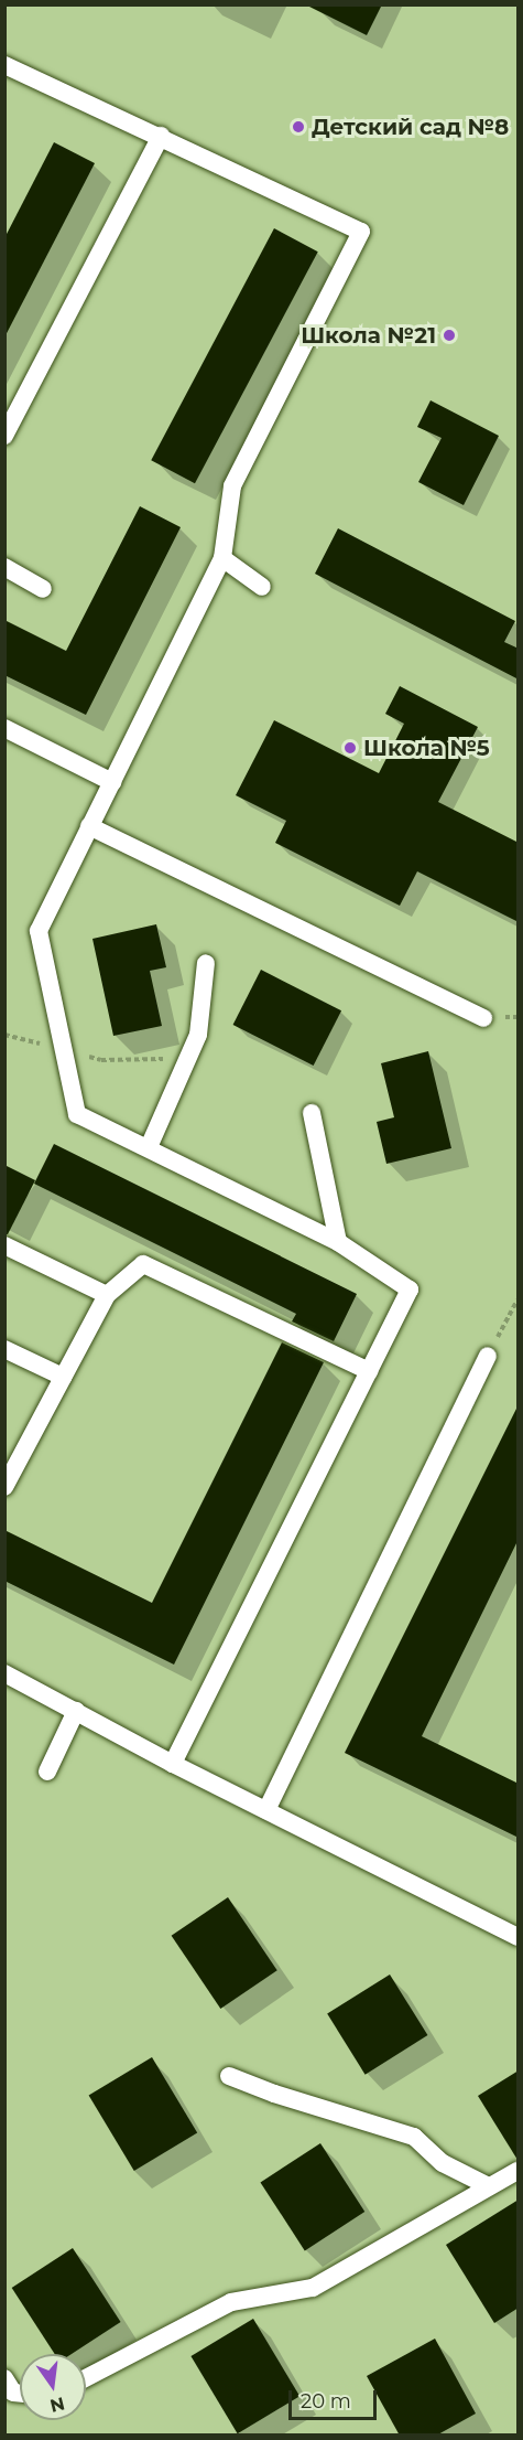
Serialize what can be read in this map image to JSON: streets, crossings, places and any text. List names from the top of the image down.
{
  "places": ["Детский сад №8", "Школа №21", "Школа №5"],
  "scale_bar": "20 m",
  "north": "bottom"
}
